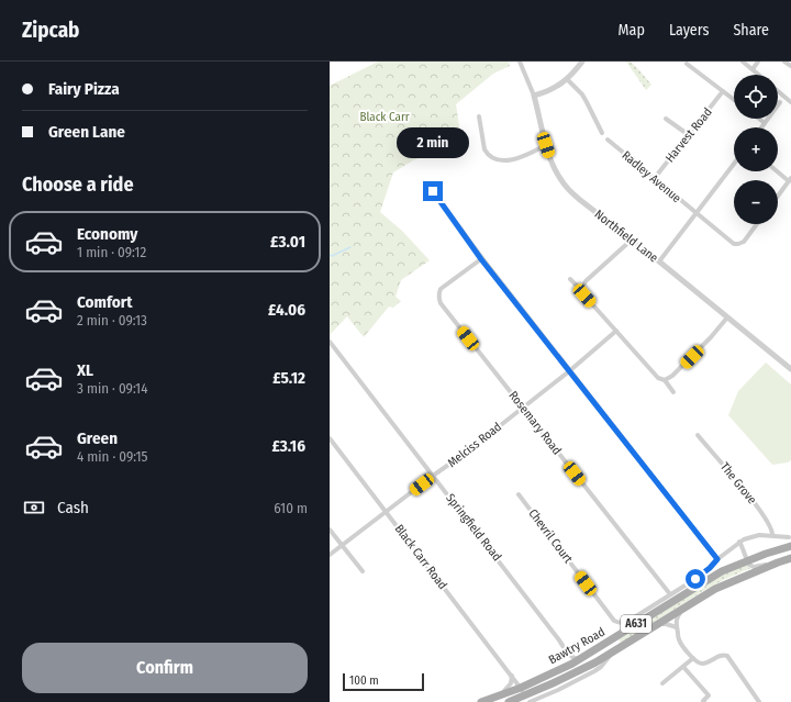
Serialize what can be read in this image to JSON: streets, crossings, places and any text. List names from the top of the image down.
{
  "streets": {
    "main road": ["A631", "Bawtry Road"],
    "street": [
      "Harvest Road",
      "Radley Avenue",
      "Northfield Lane",
      "Rosemary Road",
      "Melciss Road",
      "The Grove",
      "Springfield Road",
      "Chevril Court",
      "Black Carr Road"
    ]
  },
  "crossings": [
    ["Harvest Road", "Radley Avenue"],
    ["Rosemary Road", "Melciss Road"],
    ["Rosemary Road", "Bawtry Road"],
    ["Melciss Road", "Springfield Road"],
    ["Melciss Road", "Black Carr Road"],
    ["The Grove", "Bawtry Road"],
    ["Chevril Court", "Bawtry Road"],
    ["Black Carr Road", "Bawtry Road"]
  ],
  "parks": ["Black Carr"],
  "scale_bar": "100 m",
  "page": {
    "header": "Zipcab",
    "nav": ["Map", "Layers", "Share"],
    "banner": ["Fairy Pizza", "Green Lane"],
    "map_buttons": ["+", "−"],
    "bubble": "2 min",
    "heading": "Choose a ride",
    "list": [
      {
        "name": "Economy",
        "note": "1 min · 09:12",
        "value": "£3.01"
      },
      {
        "name": "Comfort",
        "note": "2 min · 09:13",
        "value": "£4.06"
      },
      {
        "name": "XL",
        "note": "3 min · 09:14",
        "value": "£5.12"
      },
      {
        "name": "Green",
        "note": "4 min · 09:15",
        "value": "£3.16"
      }
    ],
    "pay": ["Cash", "610 m"],
    "buttons": "Confirm",
    "scale": "100 m"
  }
}
